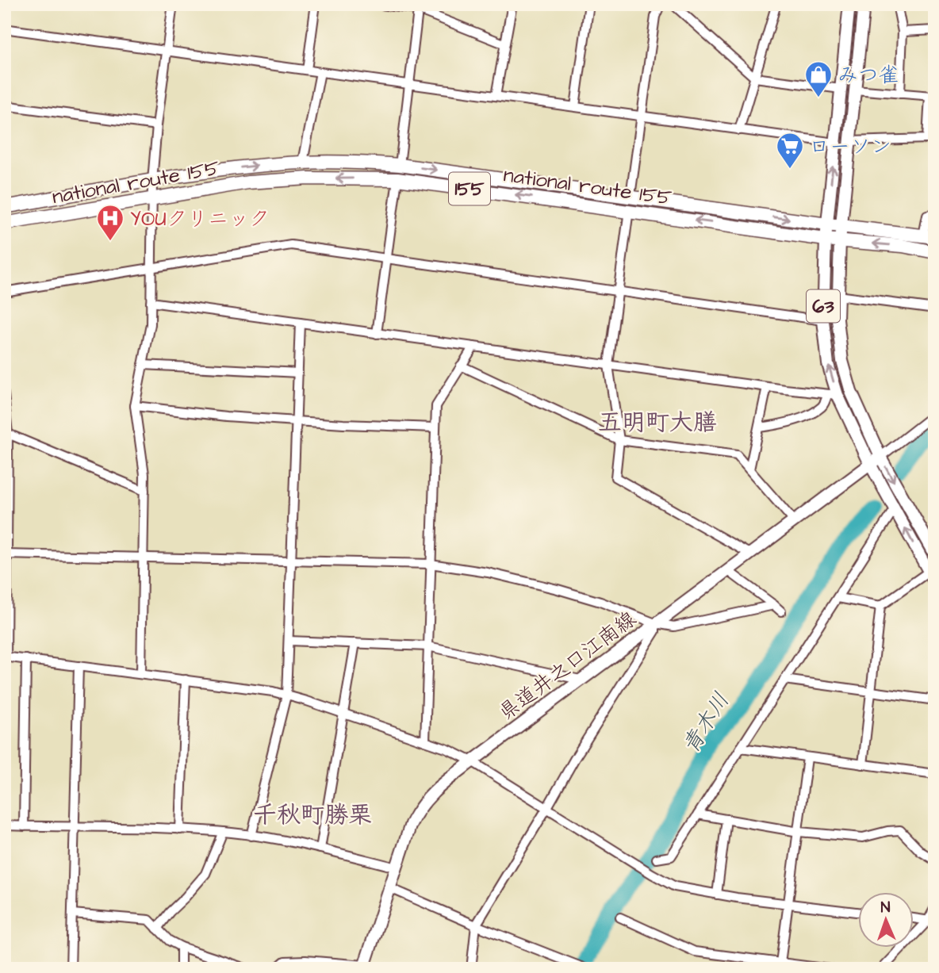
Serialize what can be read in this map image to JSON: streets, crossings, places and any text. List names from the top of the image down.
{
  "streets": {
    "highway": ["national route 155", "155"],
    "main road": ["63", "県道井之口江南線"]
  },
  "crossings": [
    ["national route 155", "63"],
    ["63", "県道井之口江南線"]
  ],
  "districts": ["五明町大膳", "千秋町勝栗"],
  "water": ["青木川"],
  "places": {
    "shop": ["みつ雀"],
    "supermarket": ["ローソン"],
    "hospital": ["YOUクリニック"]
  },
  "north": "top"
}
